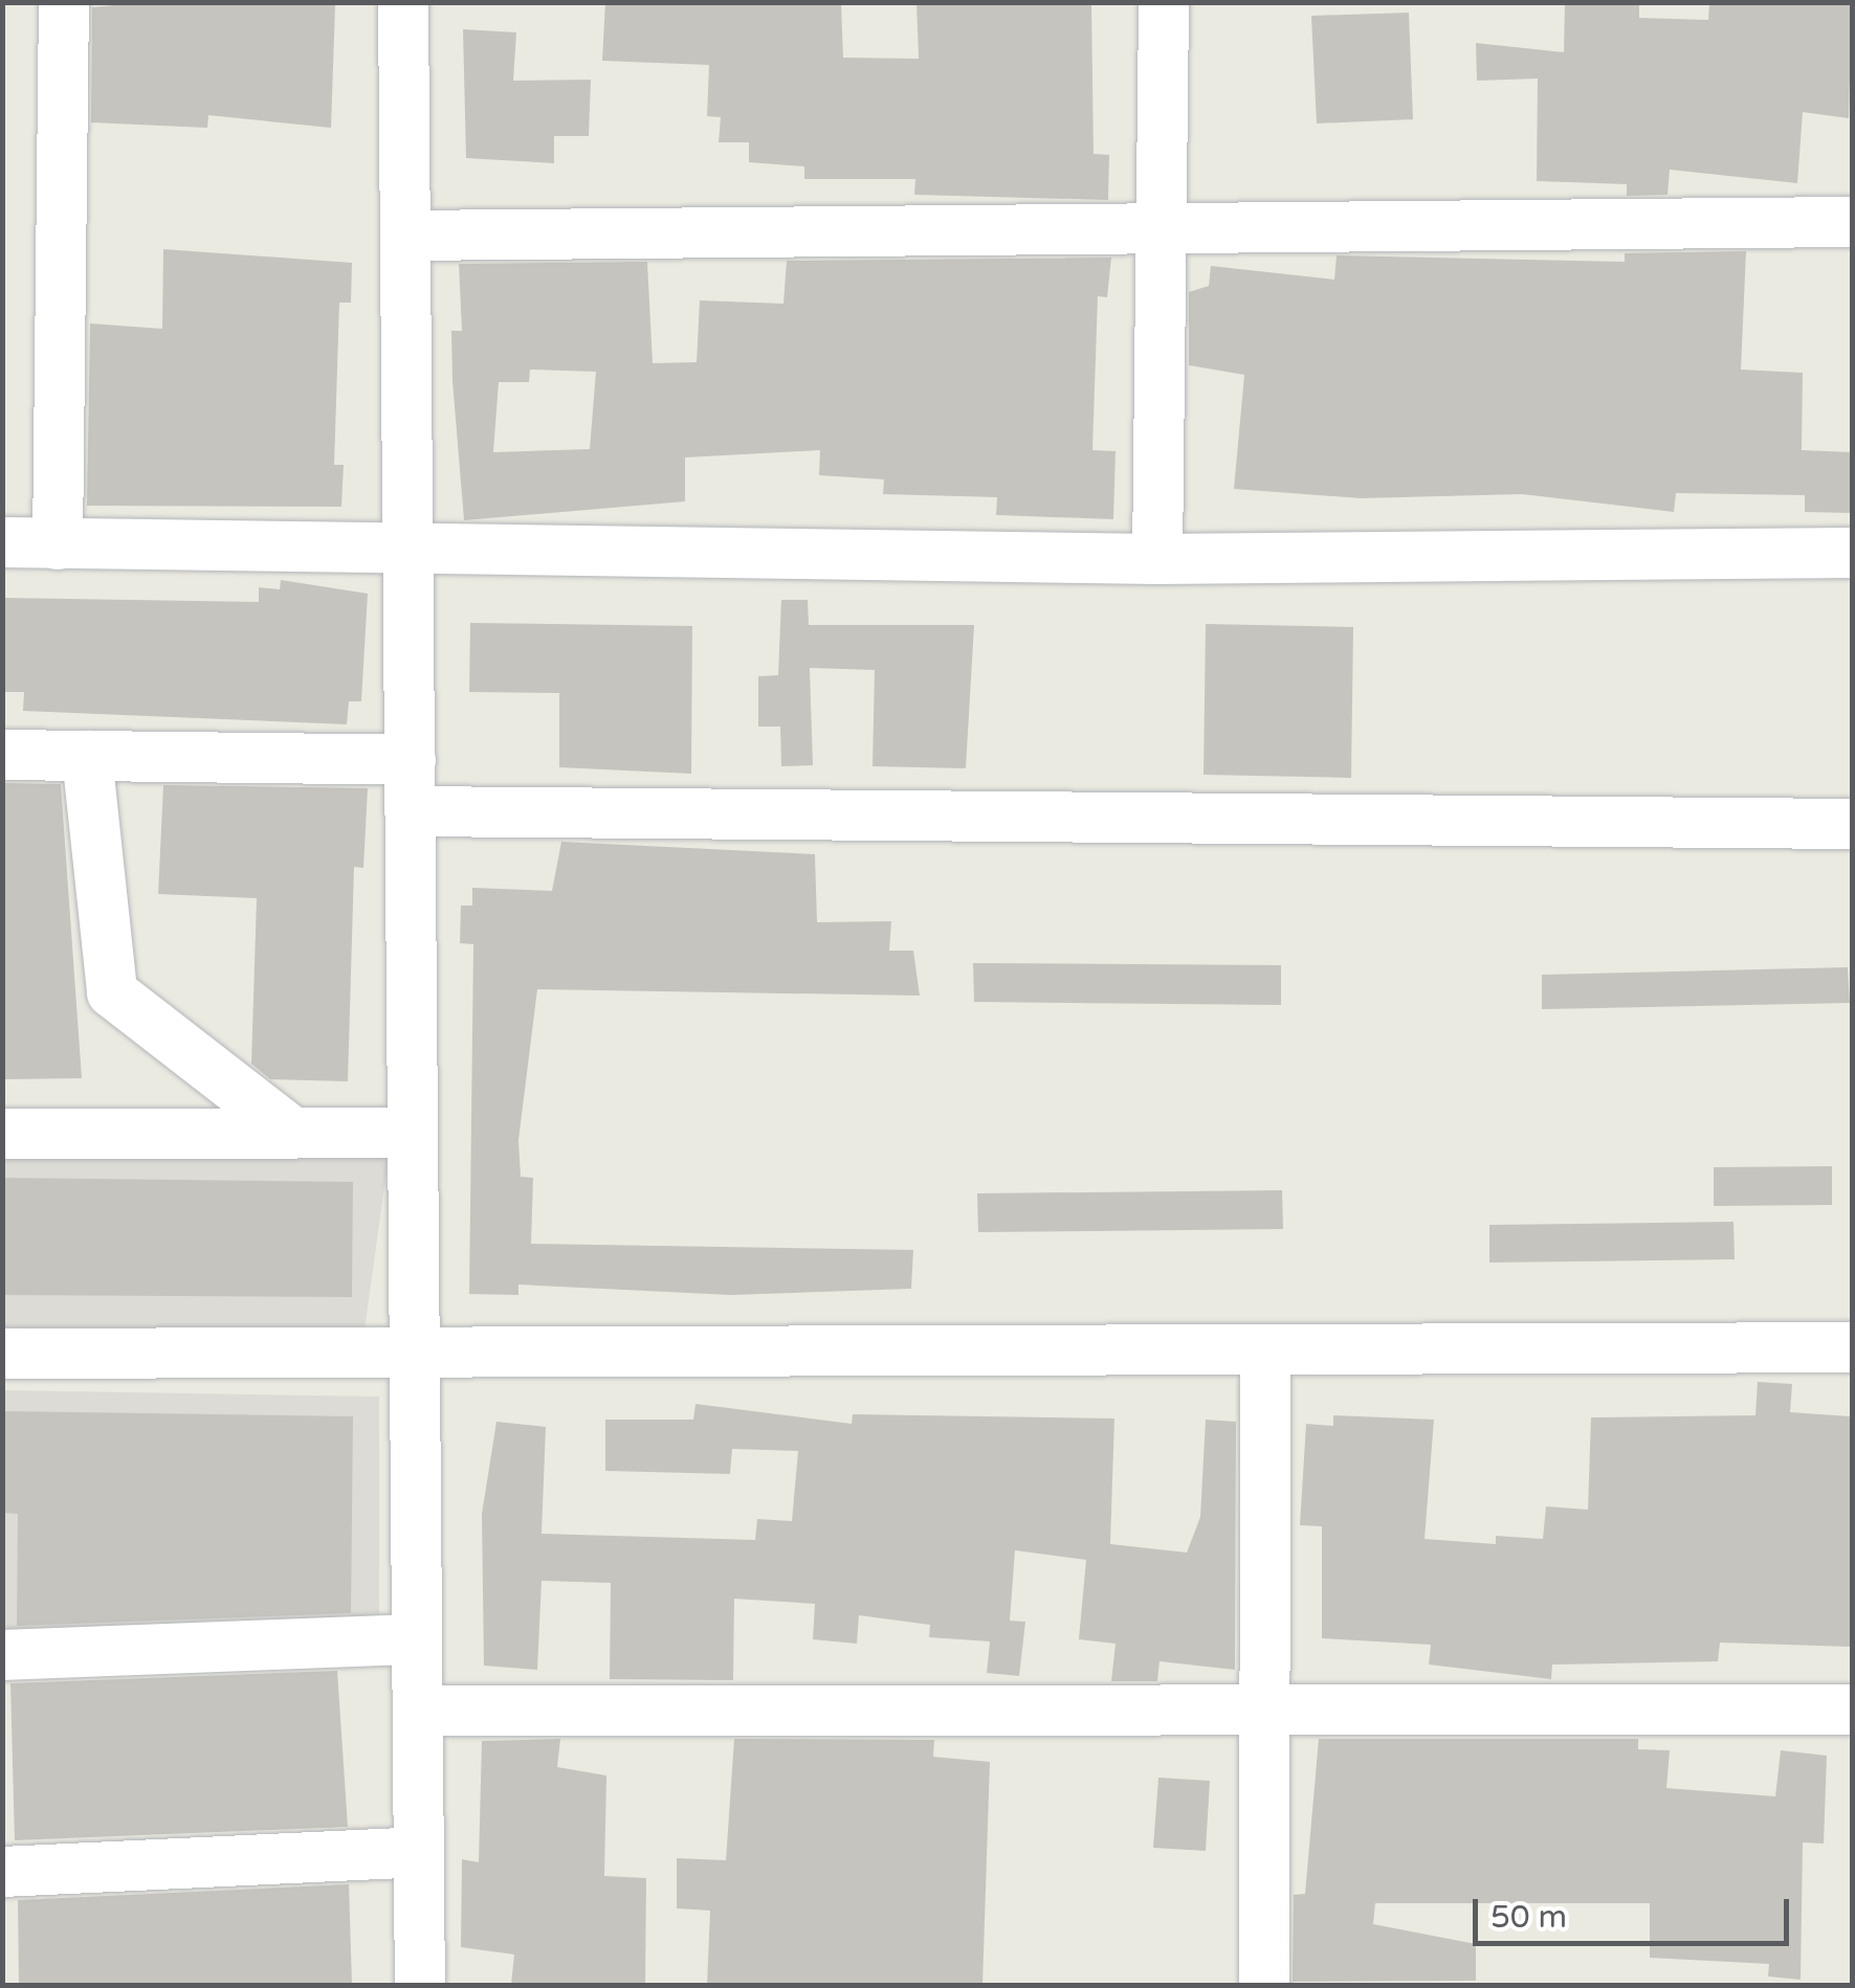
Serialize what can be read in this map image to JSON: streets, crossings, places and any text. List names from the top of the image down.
{
  "scale_bar": "50 m"
}
